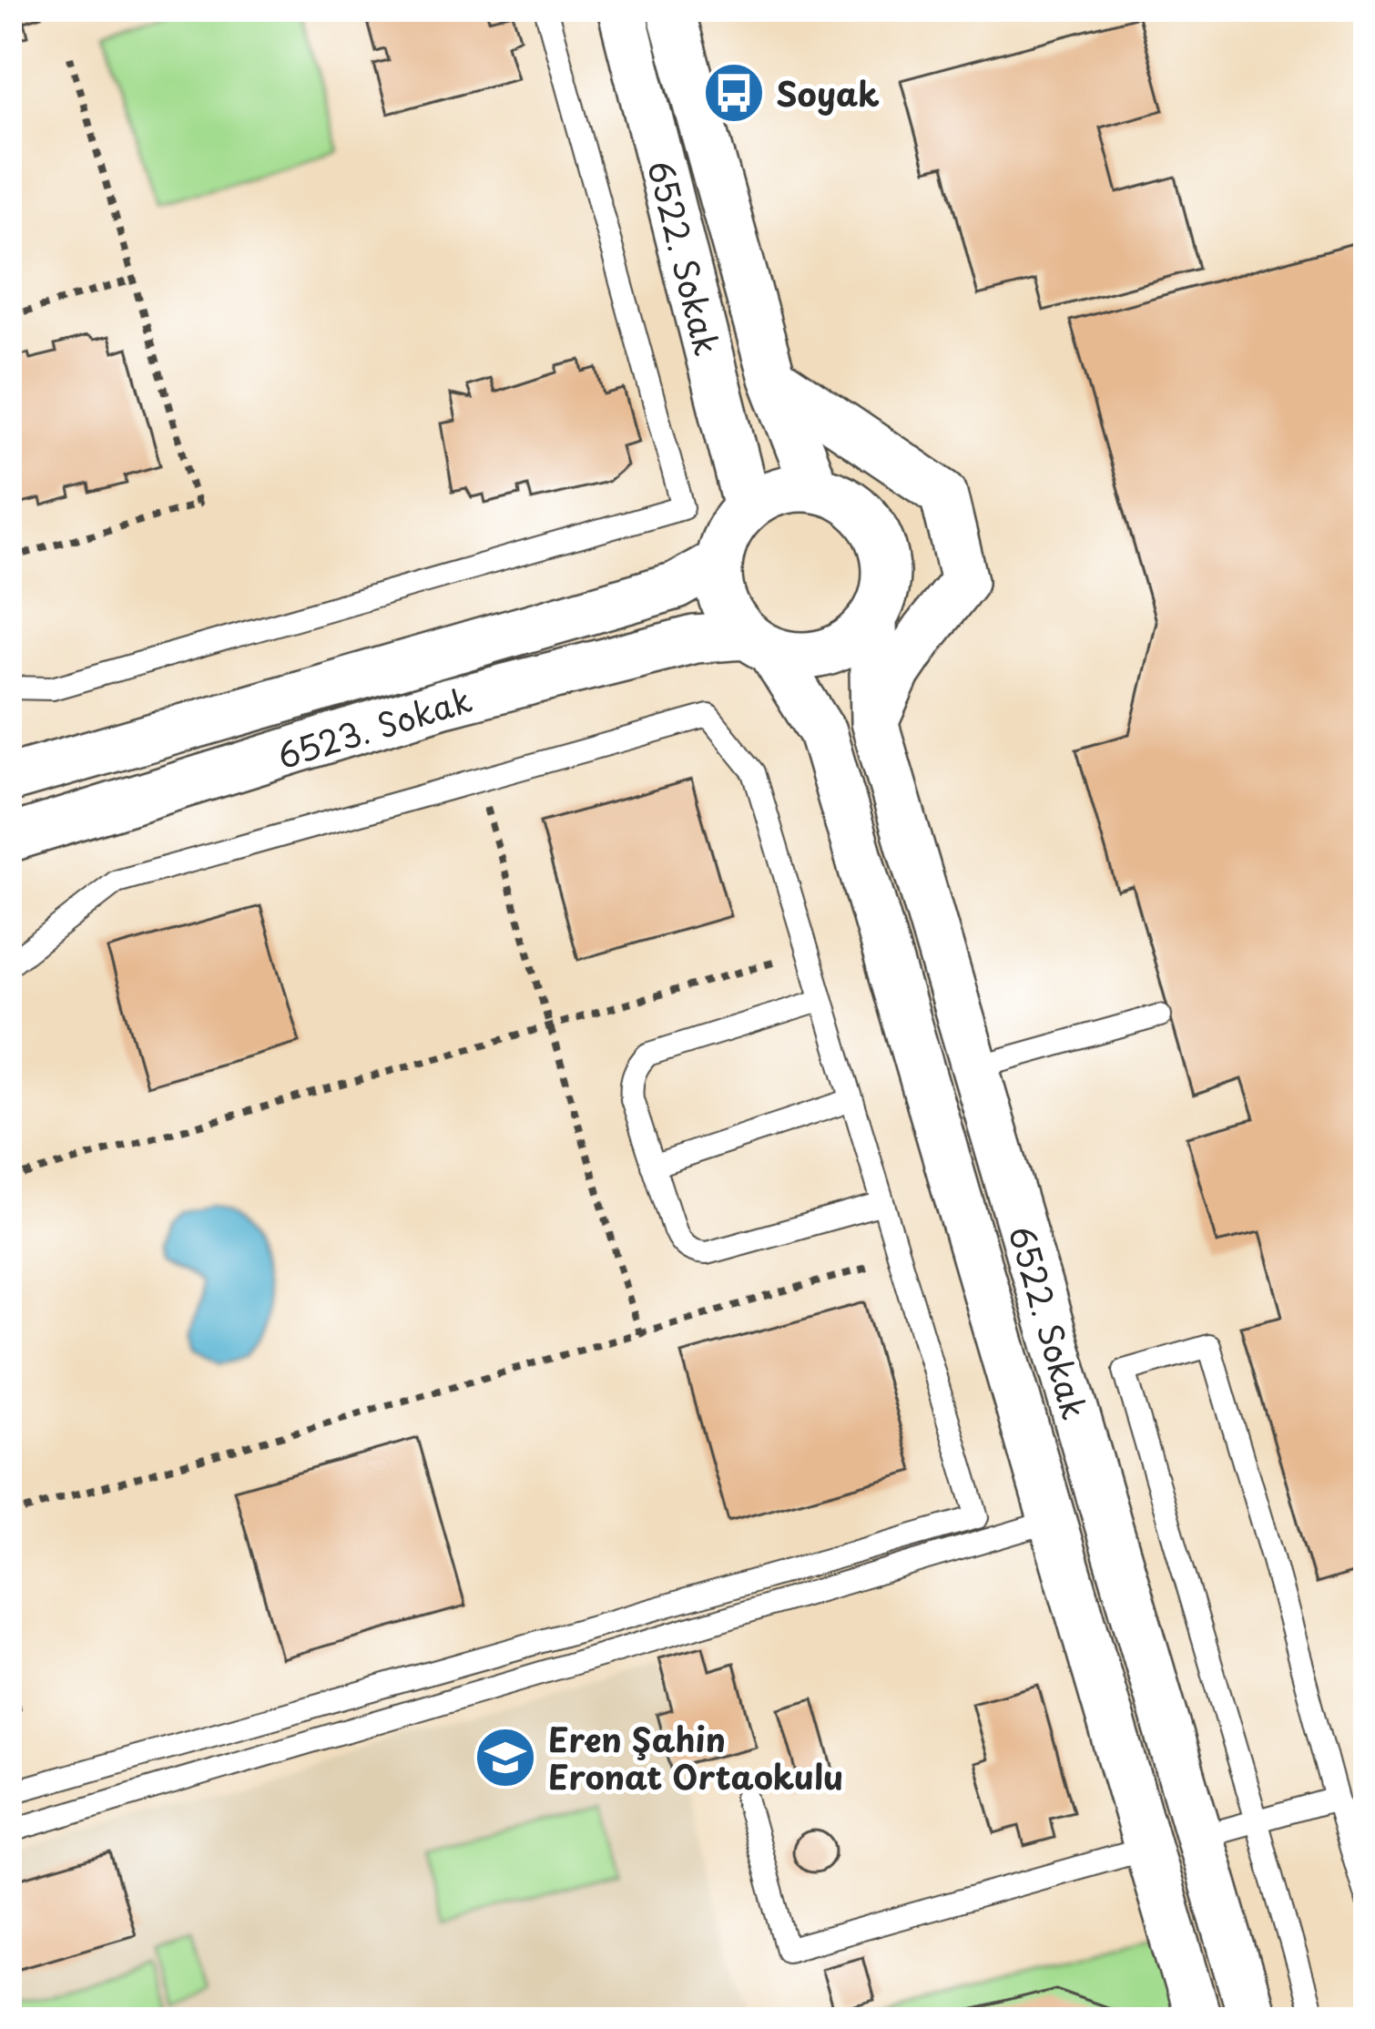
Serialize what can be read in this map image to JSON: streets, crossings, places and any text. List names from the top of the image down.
{
  "streets": {
    "street": ["6522. Sokak", "6523. Sokak"]
  },
  "crossings": [
    ["6522. Sokak", "6523. Sokak"]
  ],
  "places": {
    "bus stop": ["Soyak"],
    "school or university": ["Eren Şahin Eronat Ortaokulu"]
  }
}
